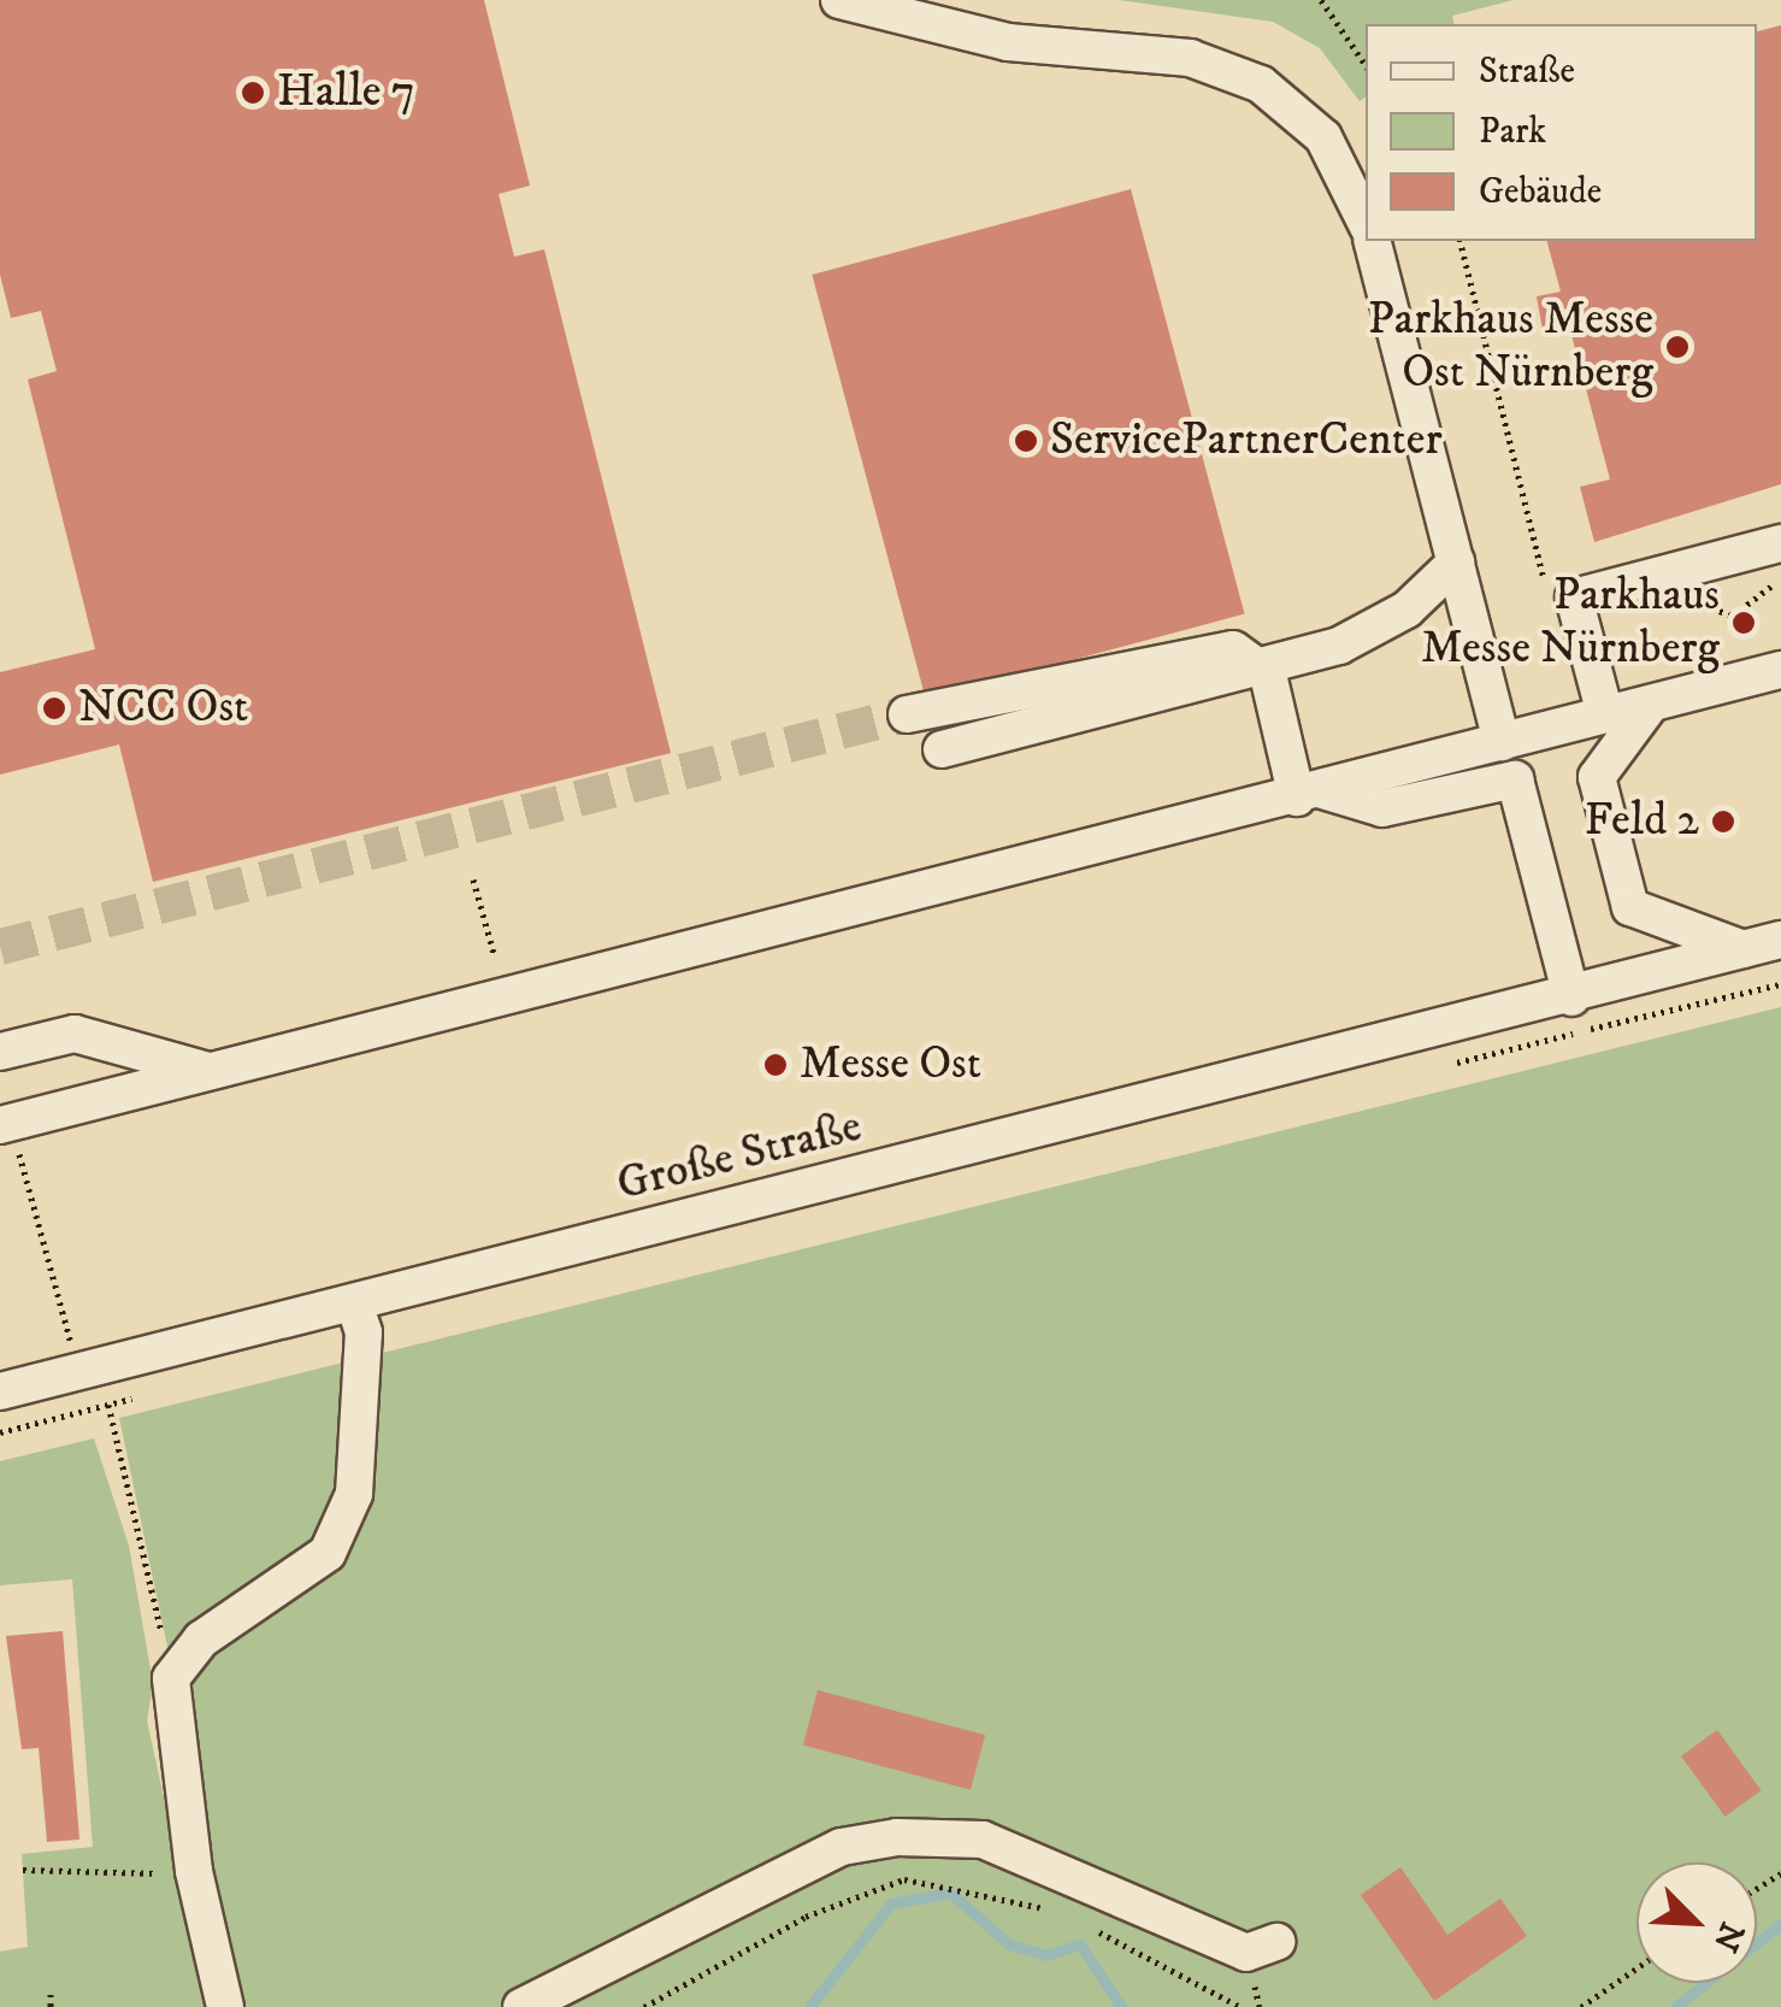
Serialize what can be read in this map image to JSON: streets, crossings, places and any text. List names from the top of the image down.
{
  "streets": {
    "lane": ["Große Straße"]
  },
  "places": [
    "Halle 7",
    "Parkhaus Messe Ost Nürnberg",
    "ServicePartnerCenter",
    "Parkhaus Messe Nürnberg",
    "NCC Ost",
    "Feld 2",
    "Messe Ost"
  ],
  "legend": ["Straße", "Park", "Gebäude"],
  "north": "bottom right"
}
